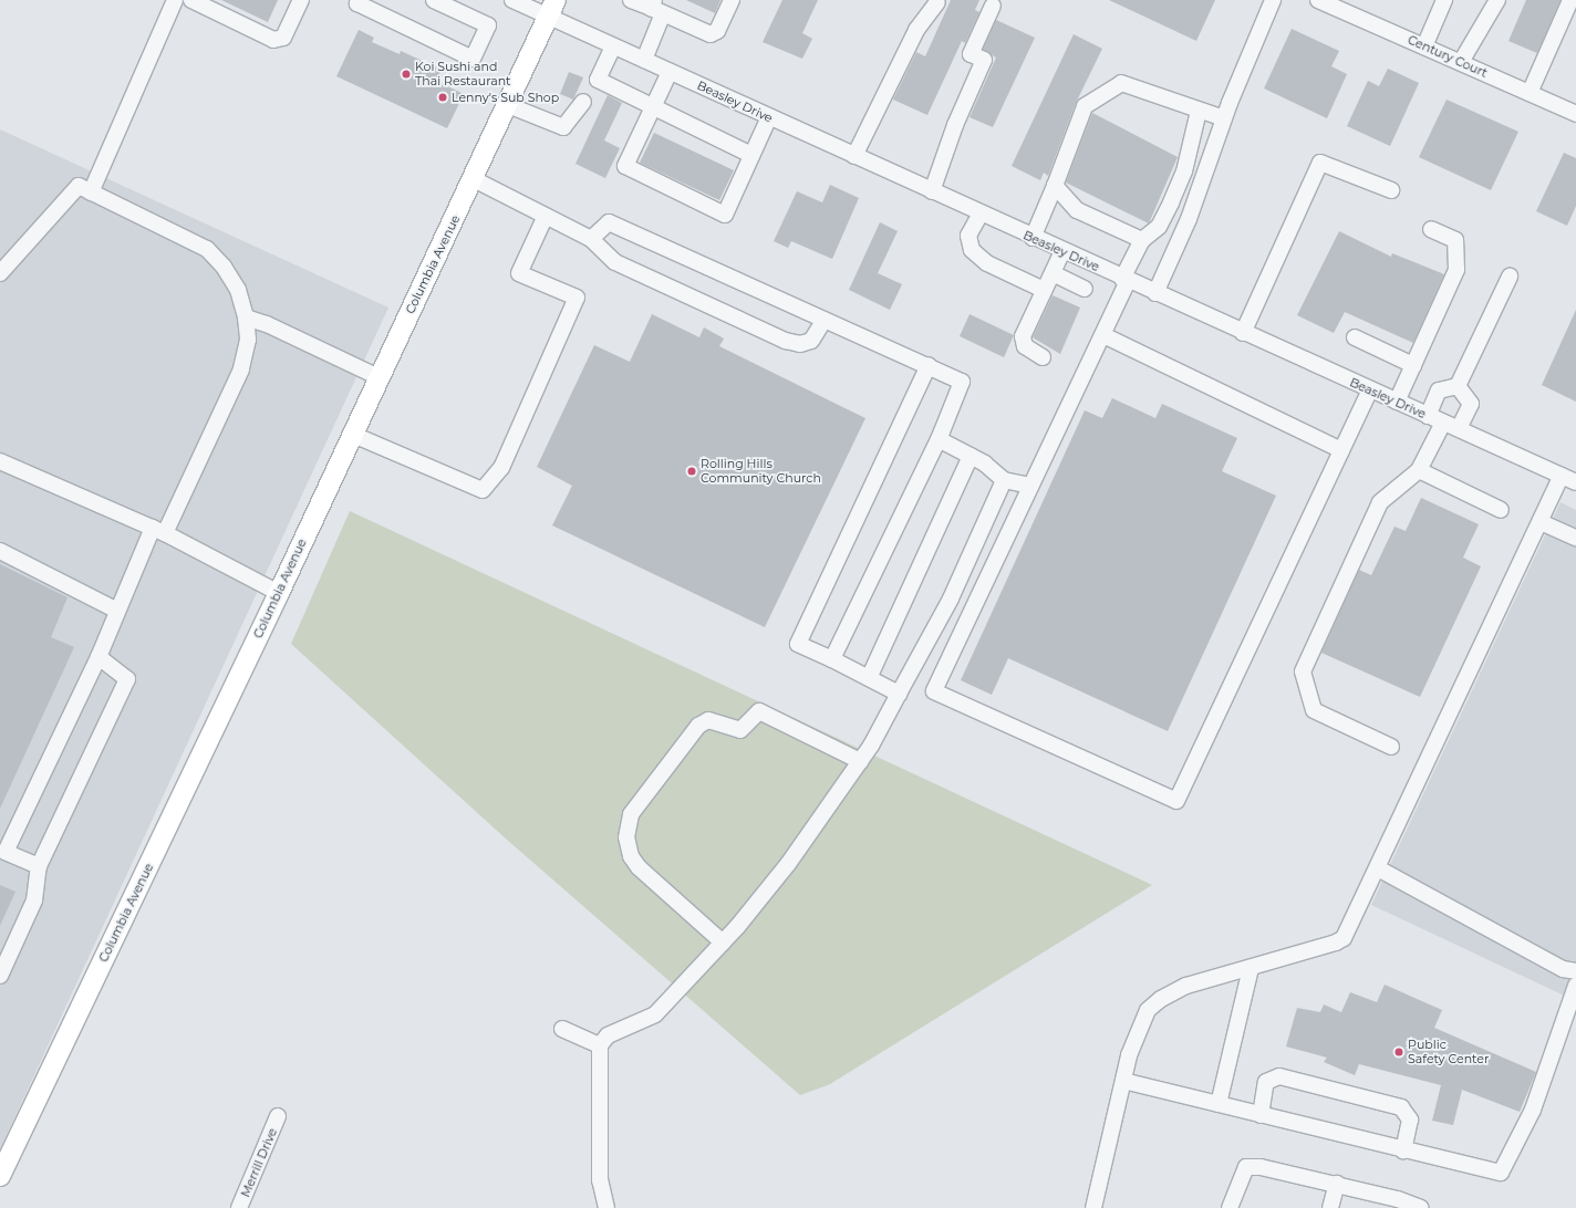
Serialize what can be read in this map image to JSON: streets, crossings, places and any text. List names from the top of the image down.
{
  "streets": {
    "main road": ["Columbia Avenue"],
    "street": ["Century Court", "Beasley Drive", "Merrill Drive"]
  },
  "crossings": [
    ["Beasley Drive", "Columbia Avenue"]
  ],
  "places": [
    "Koi Sushi and Thai Restaurant",
    "Lenny's Sub Shop",
    "Rolling Hills Community Church",
    "Public Safety Center"
  ]
}
